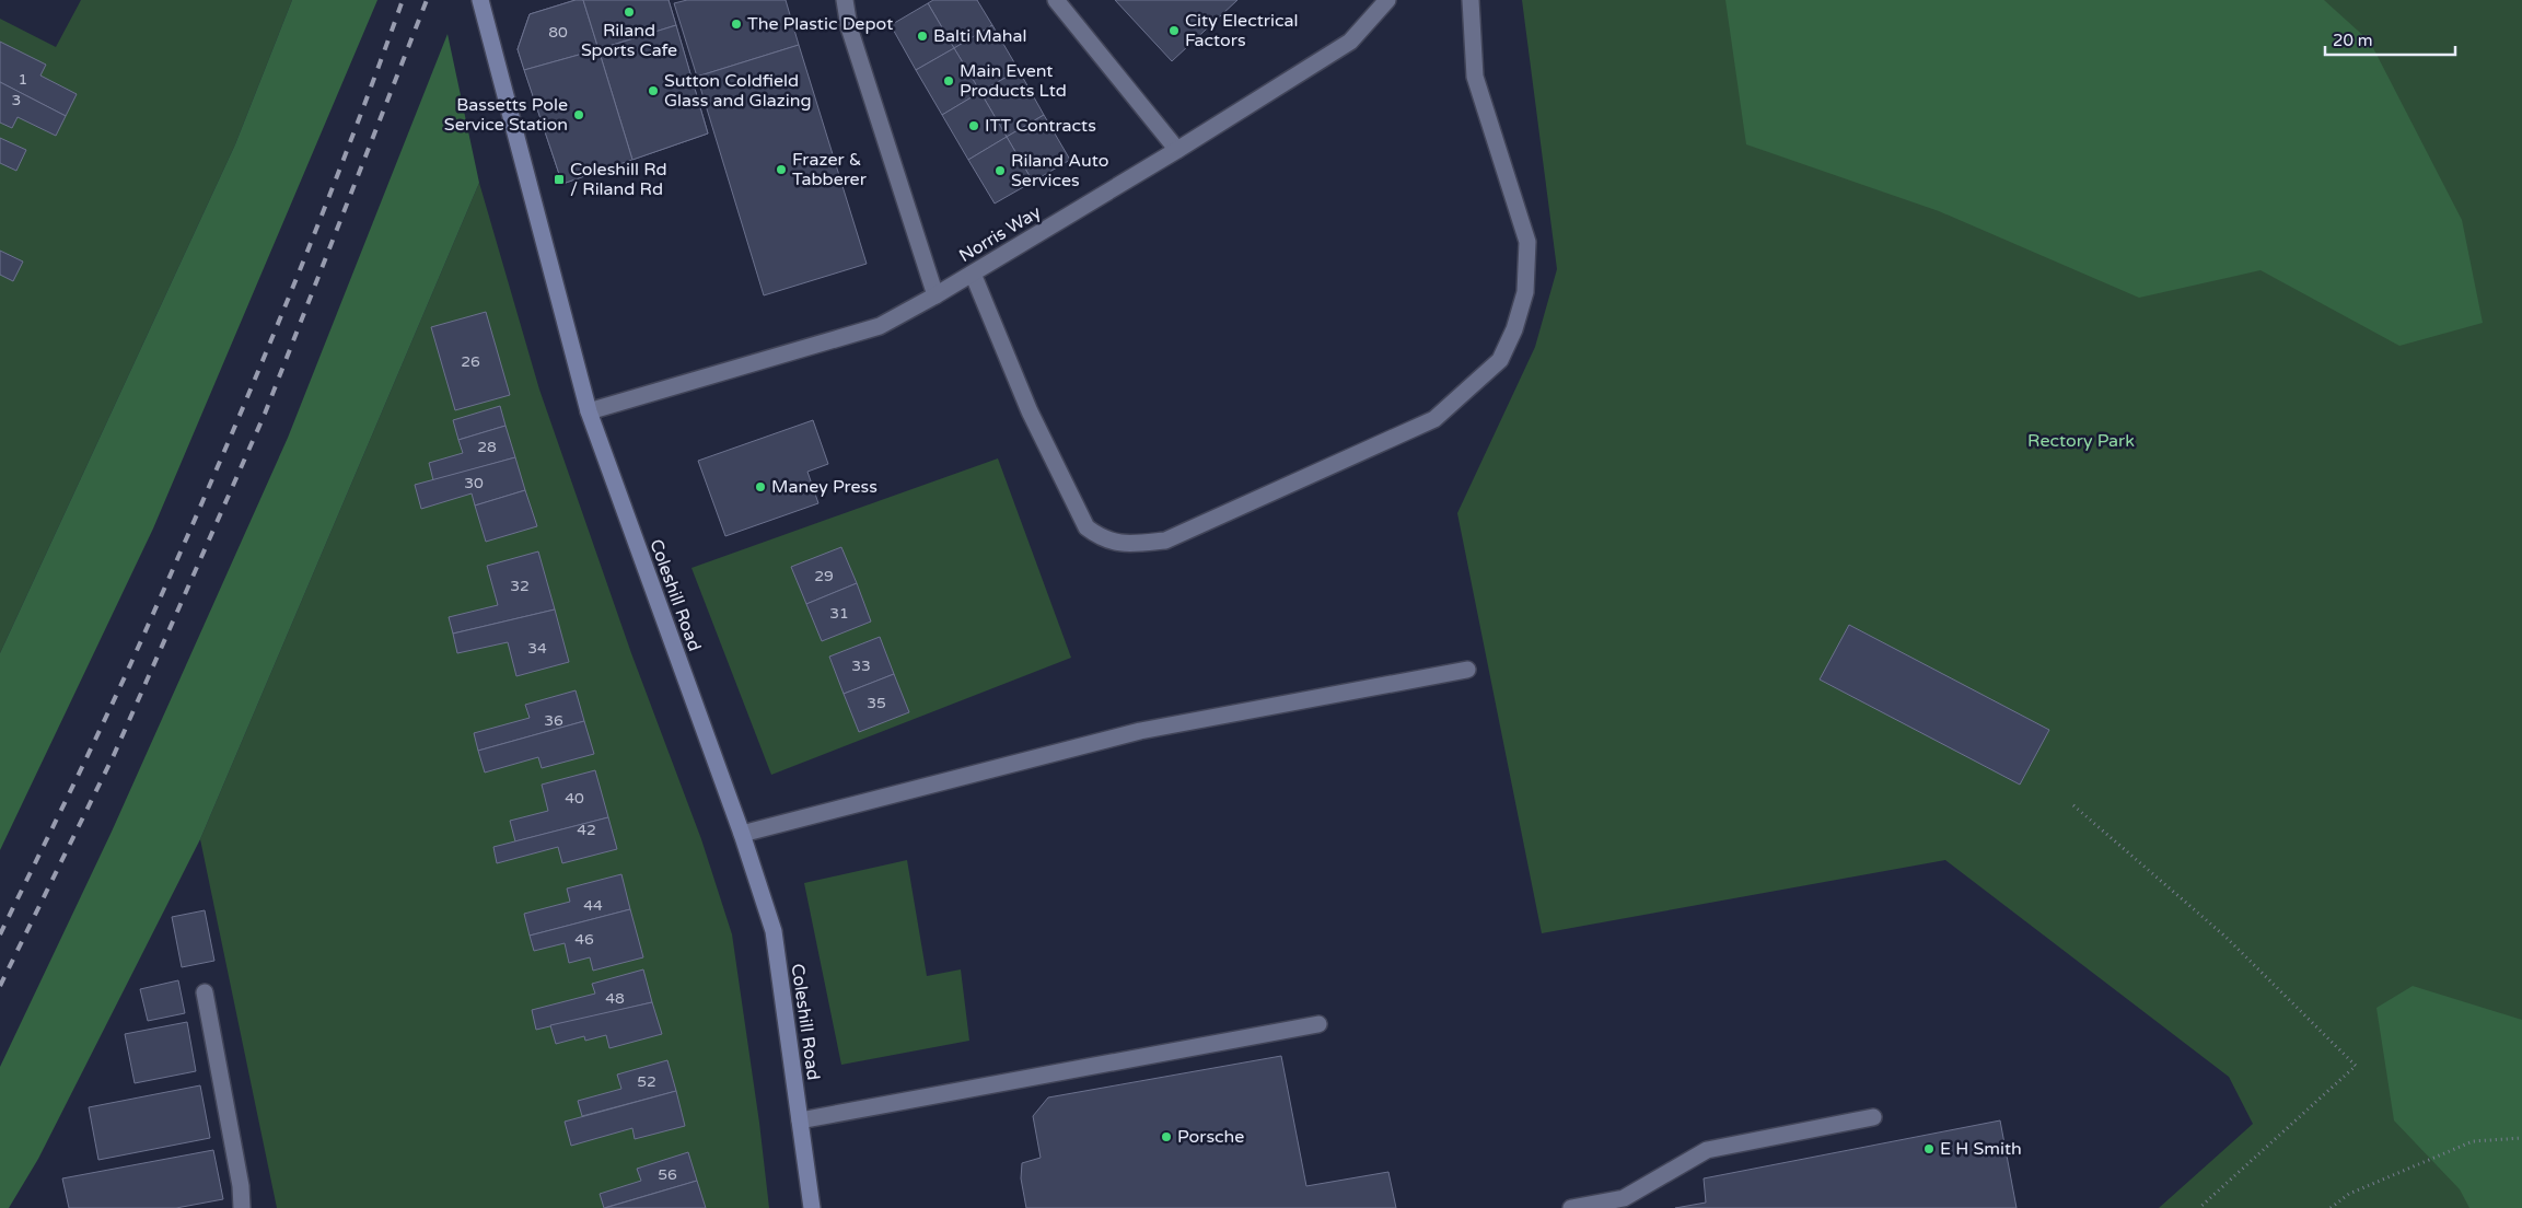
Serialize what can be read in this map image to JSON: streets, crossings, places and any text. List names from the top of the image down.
{
  "streets": {
    "street": ["Norris Way", "Coleshill Road"]
  },
  "crossings": [
    ["Norris Way", "Coleshill Road"]
  ],
  "parks": ["Rectory Park"],
  "places": {
    "other": [
      "Riland Sports Cafe",
      "The Plastic Depot",
      "City Electrical Factors",
      "Balti Mahal",
      "Main Event Products Ltd",
      "Sutton Coldfield Glass and Glazing",
      "Bassetts Pole Service Station",
      "ITT Contracts",
      "Frazer & Tabberer",
      "Riland Auto Services",
      "Maney Press",
      "Porsche",
      "E H Smith"
    ],
    "transit": ["Coleshill Rd / Riland Rd"]
  },
  "house_numbers": [
    "80",
    "1",
    "3",
    "26",
    "28",
    "30",
    "29",
    "32",
    "31",
    "34",
    "33",
    "35",
    "36",
    "40",
    "42",
    "44",
    "46",
    "48",
    "52",
    "56"
  ],
  "scale_bar": "20 m"
}
